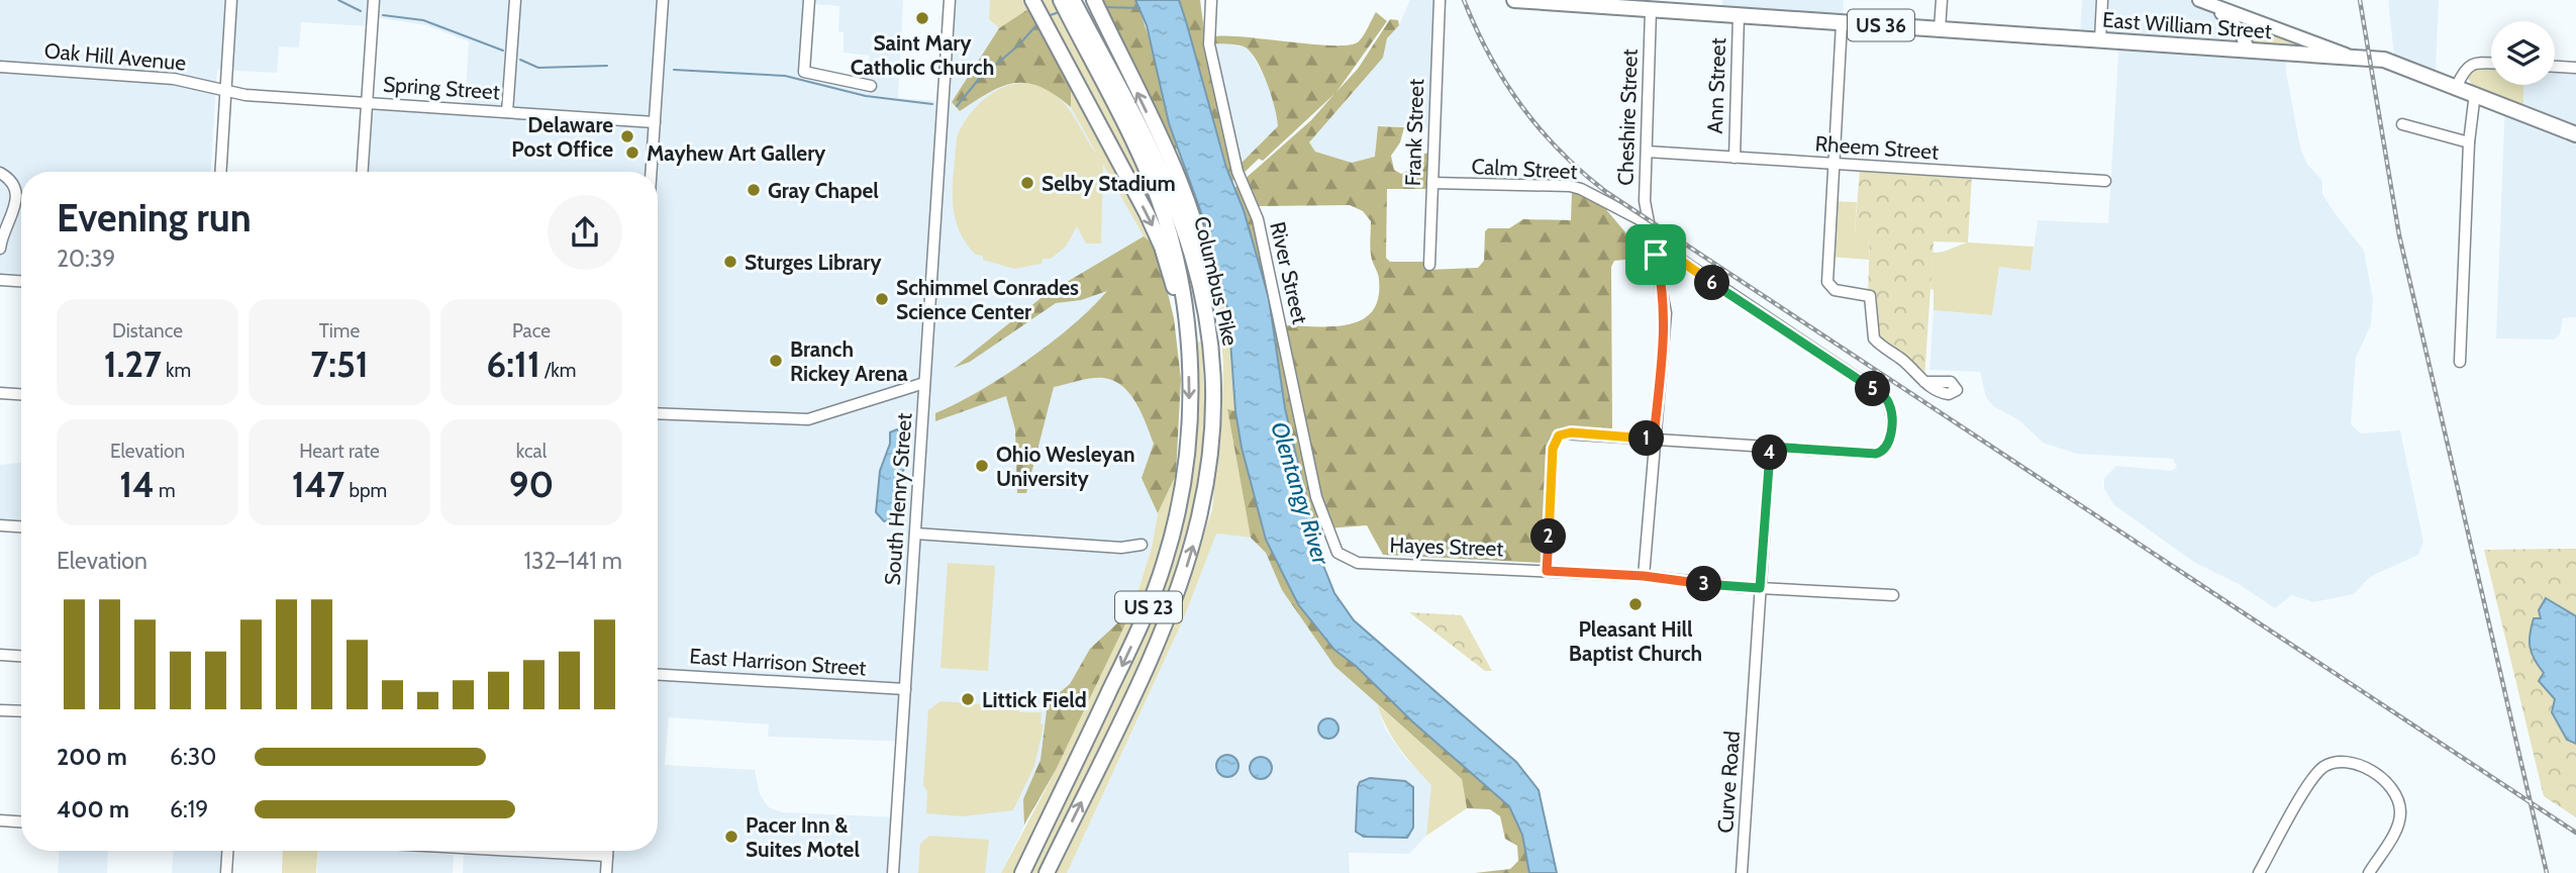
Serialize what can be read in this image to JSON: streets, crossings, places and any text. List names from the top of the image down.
{
  "streets": {
    "highway": [
      "US 36",
      "East William Street",
      "Columbus Pike",
      "US 23"
    ],
    "street": [
      "Oak Hill Avenue",
      "Ann Street",
      "Spring Street",
      "Cheshire Street",
      "Frank Street",
      "Rheem Street",
      "Calm Street",
      "River Street",
      "South Henry Street",
      "Hayes Street",
      "East Harrison Street",
      "Curve Road"
    ]
  },
  "crossings": [
    ["US 36", "East William Street"],
    ["East William Street", "Ann Street"],
    ["East William Street", "Cheshire Street"],
    ["Oak Hill Avenue", "Spring Street"],
    ["Ann Street", "Rheem Street"],
    ["Cheshire Street", "Rheem Street"],
    ["Cheshire Street", "Calm Street"],
    ["Frank Street", "Calm Street"],
    ["River Street", "Hayes Street"],
    ["Columbus Pike", "US 23"],
    ["South Henry Street", "East Harrison Street"],
    ["Hayes Street", "Curve Road"]
  ],
  "water": ["Olentangy River"],
  "places": [
    "Saint Mary Catholic Church",
    "Delaware Post Office",
    "Mayhew Art Gallery",
    "Selby Stadium",
    "Gray Chapel",
    "Sturges Library",
    "Schimmel Conrades Science Center",
    "Branch Rickey Arena",
    "Ohio Wesleyan University",
    "Pleasant Hill Baptist Church",
    "Littick Field",
    "Pacer Inn & Suites Motel"
  ],
  "page": {
    "heading": ["Evening run", "20:39"],
    "pins": [
      "6",
      "5",
      "1",
      "4",
      "2",
      "3"
    ],
    "stats": [
      ["Distance", "1.27 km"],
      ["Time", "7:51"],
      ["Pace", "6:11 /km"],
      ["Elevation", "14 m"],
      ["Heart rate", "147 bpm"],
      ["kcal", "90"]
    ],
    "chart": ["Elevation", "132–141 m"],
    "list": [
      {
        "name": "200 m",
        "note": "6:30"
      },
      {
        "name": "400 m",
        "note": "6:19"
      }
    ]
  }
}
